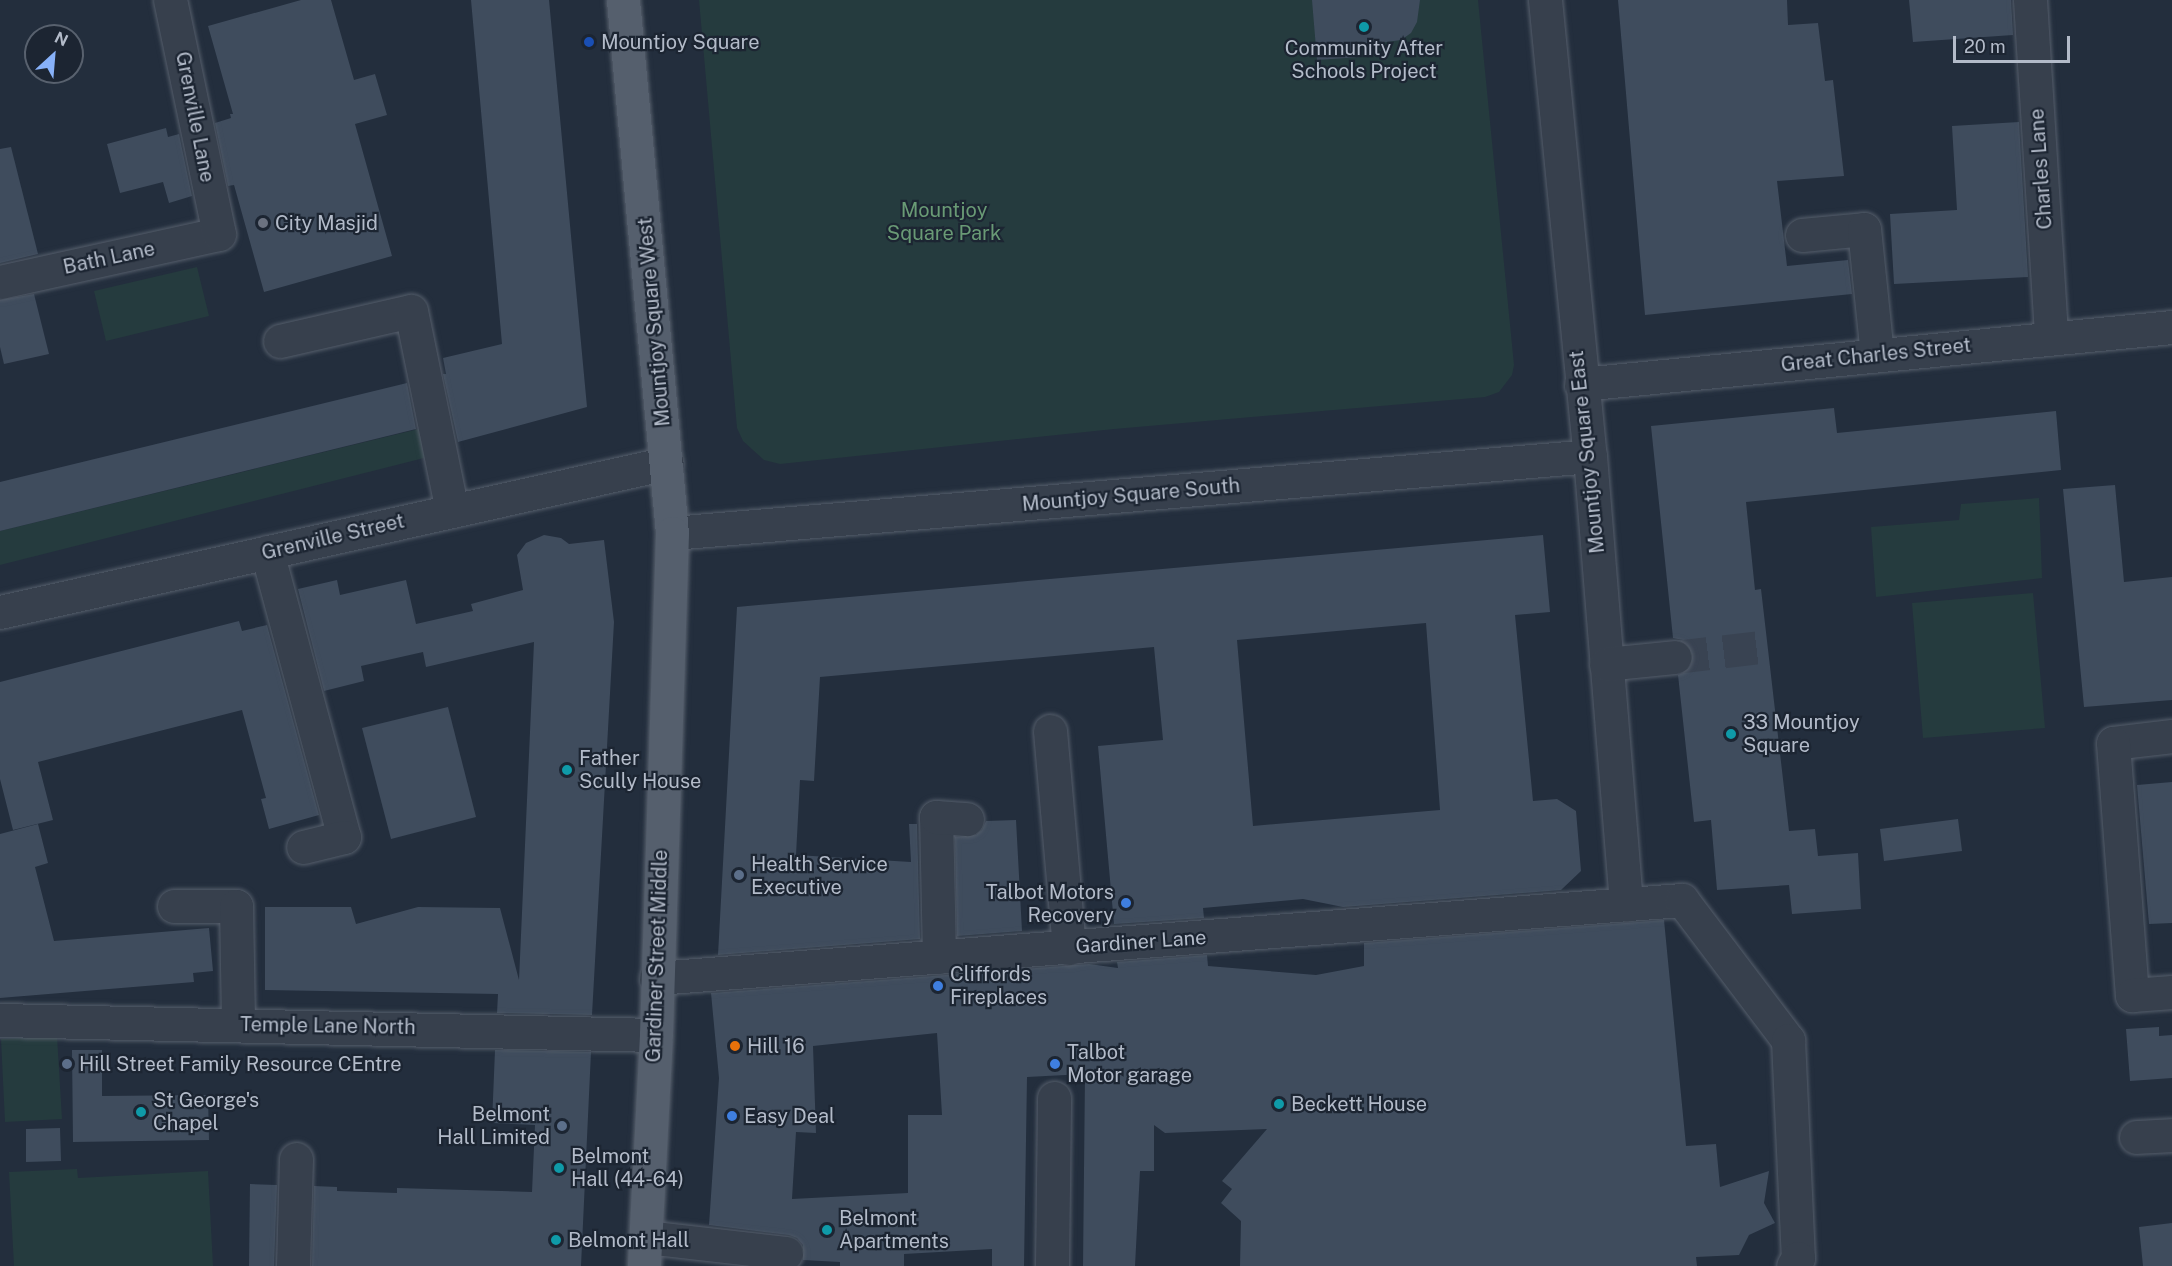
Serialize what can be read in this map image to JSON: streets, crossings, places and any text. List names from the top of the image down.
{
  "streets": {
    "main road": ["Mountjoy Square West", "Gardiner Street Middle"],
    "street": [
      "Grenville Lane",
      "Charles Lane",
      "Bath Lane",
      "Great Charles Street",
      "Mountjoy Square East",
      "Mountjoy Square South",
      "Grenville Street",
      "Gardiner Lane",
      "Temple Lane North"
    ]
  },
  "crossings": [
    ["Grenville Lane", "Bath Lane"],
    ["Charles Lane", "Great Charles Street"],
    ["Mountjoy Square West", "Mountjoy Square South"],
    ["Mountjoy Square West", "Grenville Street"],
    ["Mountjoy Square West", "Gardiner Street Middle"],
    ["Great Charles Street", "Mountjoy Square East"],
    ["Mountjoy Square East", "Mountjoy Square South"],
    ["Mountjoy Square East", "Gardiner Lane"],
    ["Gardiner Lane", "Gardiner Street Middle"],
    ["Gardiner Street Middle", "Temple Lane North"]
  ],
  "parks": ["Mountjoy Square Park"],
  "places": [
    "Community After Schools Project",
    "Mountjoy Square",
    "City Masjid",
    "33 Mountjoy Square",
    "Father Scully House",
    "Health Service Executive",
    "Talbot Motors Recovery",
    "Cliffords Fireplaces",
    "Hill 16",
    "Hill Street Family Resource CEntre",
    "Talbot Motor garage",
    "Beckett House",
    "St George's Chapel",
    "Easy Deal",
    "Belmont Hall Limited",
    "Belmont Hall (44-64)",
    "Belmont Apartments",
    "Belmont Hall"
  ],
  "scale_bar": "20 m",
  "north": "top right"
}
